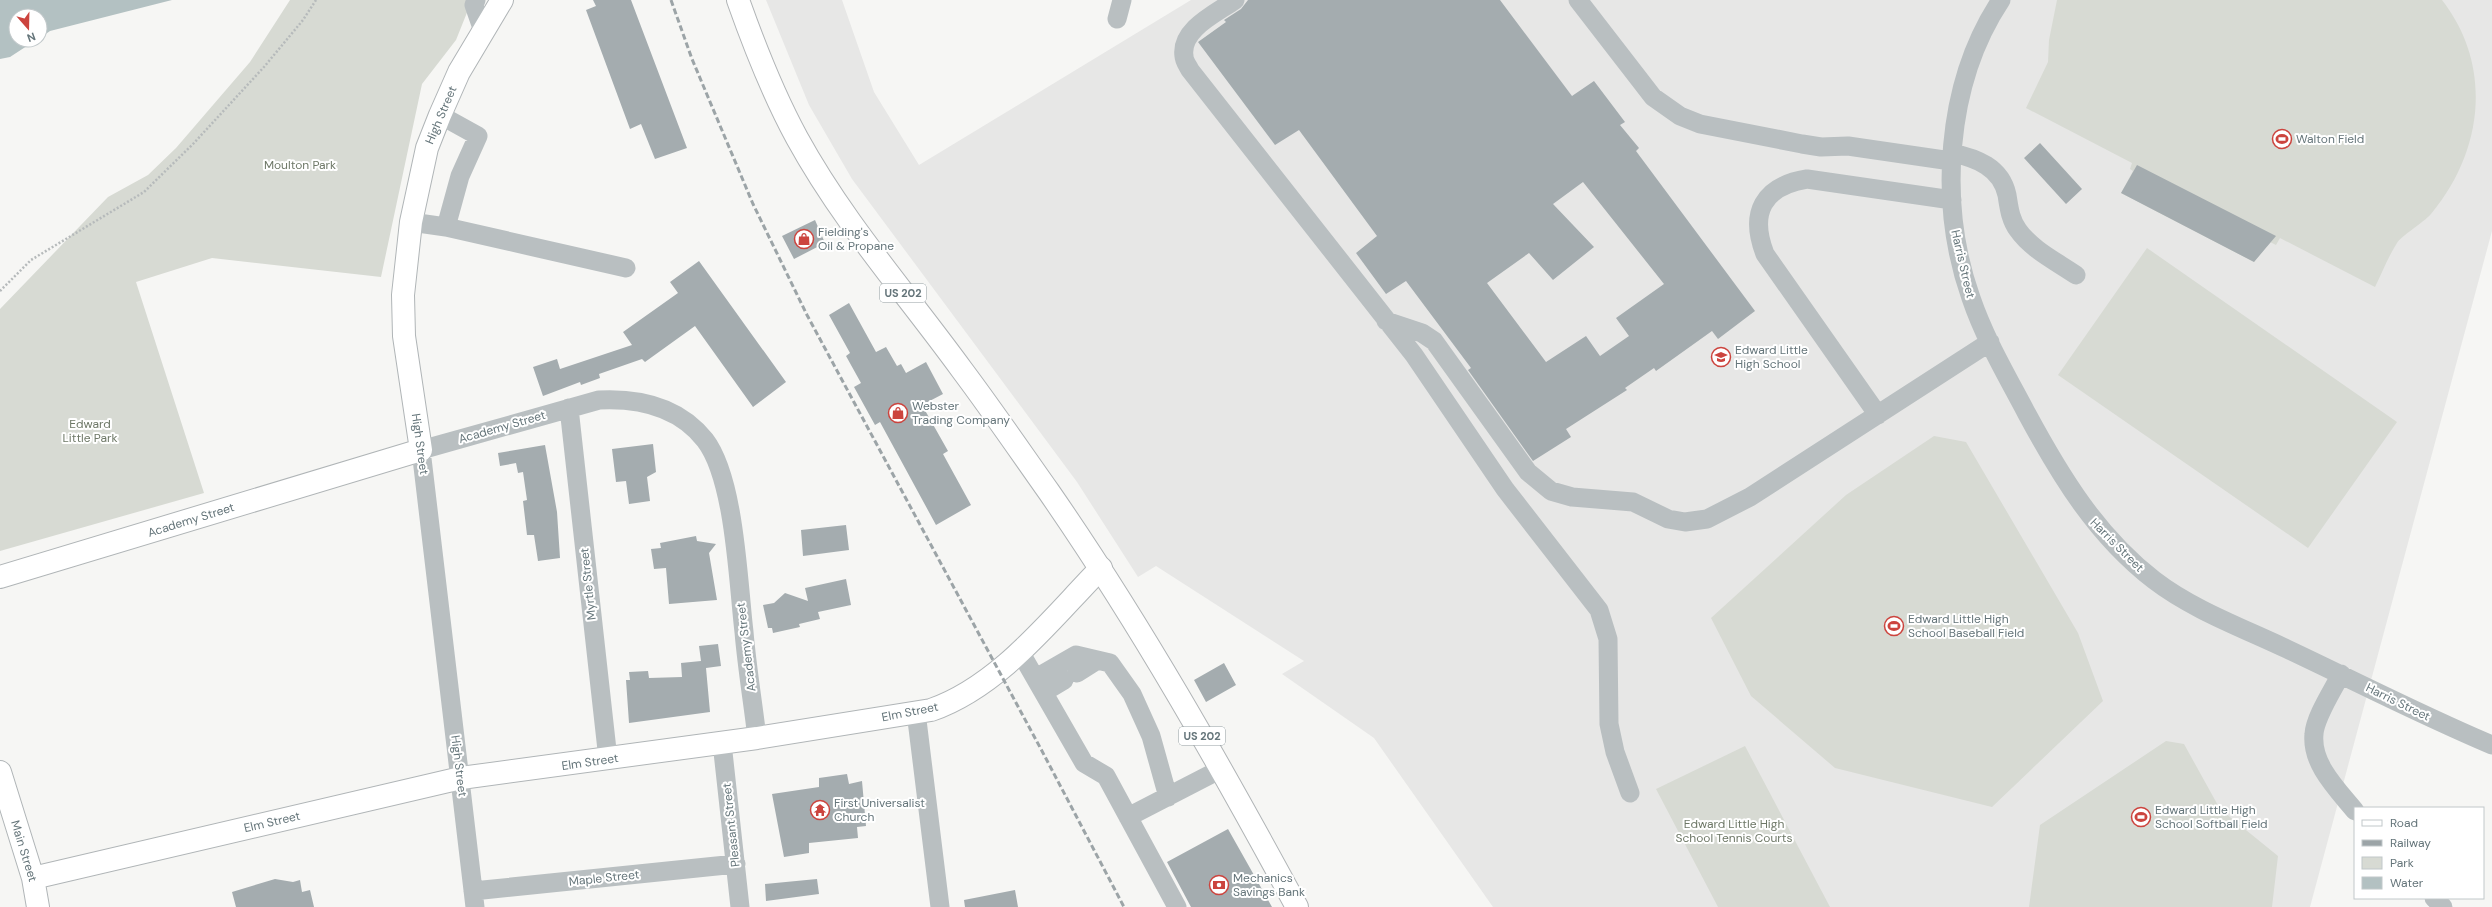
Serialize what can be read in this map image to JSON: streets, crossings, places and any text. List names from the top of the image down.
{
  "streets": {
    "main road": [
      "High Street",
      "US 202",
      "Academy Street",
      "Elm Street",
      "Main Street"
    ],
    "street": [
      "Harris Street",
      "Myrtle Street",
      "Pleasant Street",
      "Maple Street"
    ]
  },
  "crossings": [
    ["High Street", "Academy Street"],
    ["High Street", "Elm Street"],
    ["High Street", "Maple Street"],
    ["US 202", "Elm Street"],
    ["Academy Street", "Myrtle Street"],
    ["Academy Street", "Elm Street"],
    ["Myrtle Street", "Elm Street"],
    ["Elm Street", "Pleasant Street"],
    ["Elm Street", "Main Street"],
    ["Pleasant Street", "Maple Street"]
  ],
  "parks": ["Moulton Park", "Edward Little Park", "Edward Little High School Tennis Courts"],
  "places": {
    "sports": ["Walton Field", "Edward Little High School Baseball Field", "Edward Little High School Softball Field"],
    "shop": ["Fielding's Oil & Propane", "Webster Trading Company"],
    "school or university": ["Edward Little High School"],
    "temple": ["First Universalist Church"],
    "bank": ["Mechanics Savings Bank"]
  },
  "legend": [
    "Road",
    "Railway",
    "Park",
    "Water"
  ],
  "north": "bottom"
}
